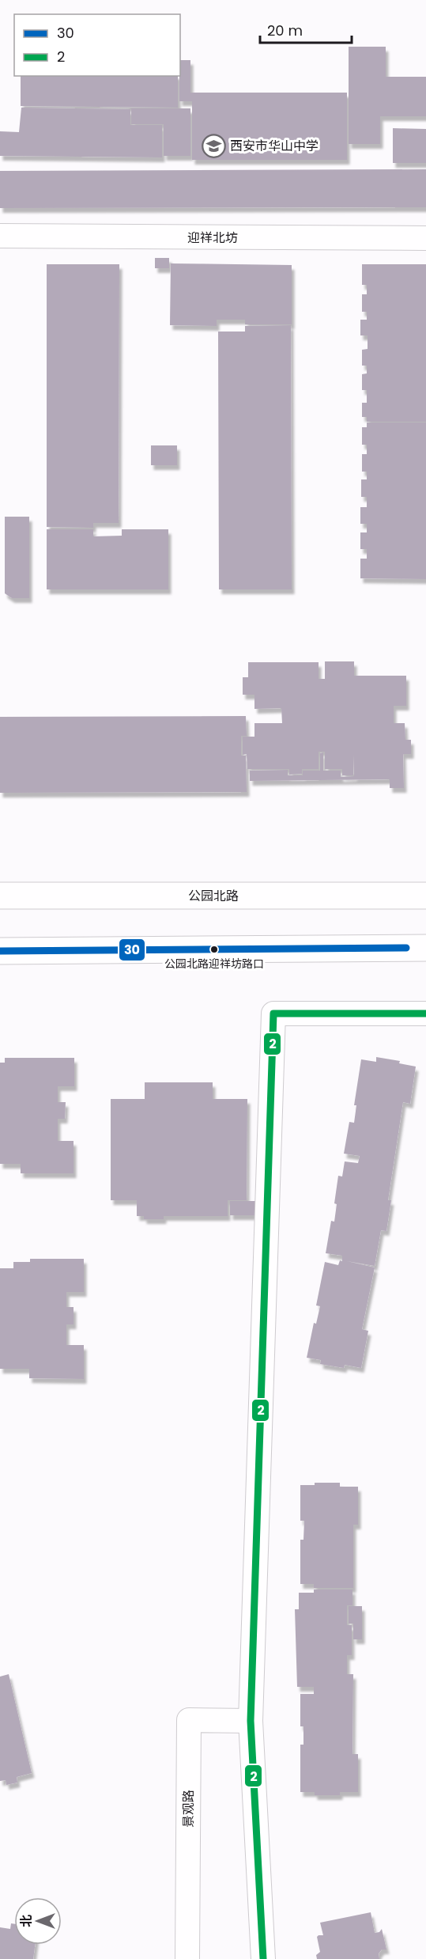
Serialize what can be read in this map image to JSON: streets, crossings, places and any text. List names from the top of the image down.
{
  "streets": {
    "main road": ["公园北路"],
    "street": ["迎祥北坊", "景观路"]
  },
  "places": {
    "school or university": ["西安市华山中学"],
    "other": ["公园北路迎祥坊路口"]
  },
  "lines": ["transit line 30", "transit line 2"],
  "legend": ["30", "2"],
  "scale_bar": "20 m",
  "north": "left"
}
